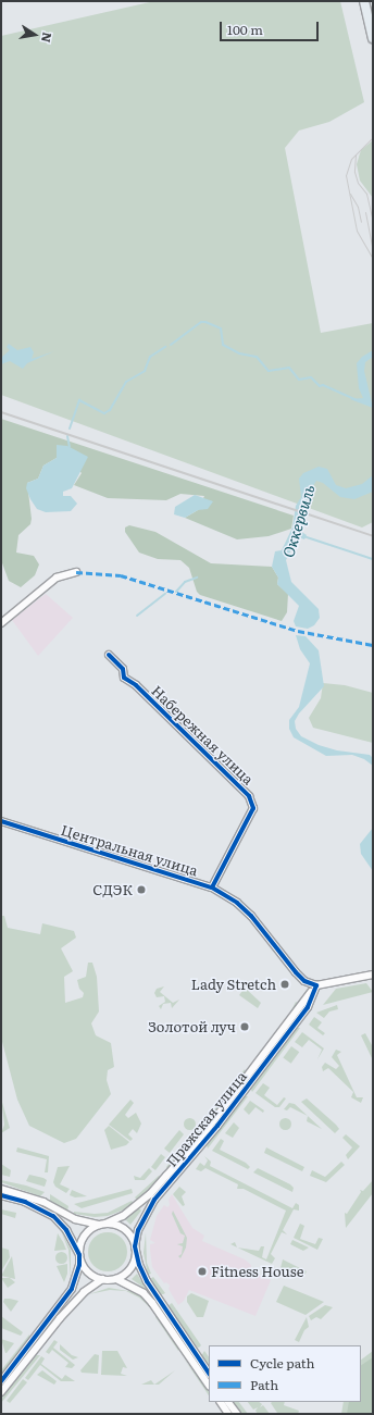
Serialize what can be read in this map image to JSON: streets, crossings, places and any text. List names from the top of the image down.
{
  "streets": {
    "street": ["Набережная улица", "Центральная улица", "Пражская улица"]
  },
  "crossings": [
    ["Набережная улица", "Центральная улица"]
  ],
  "water": ["Оккервиль"],
  "places": [
    "СДЭК",
    "Lady Stretch",
    "Золотой луч",
    "Fitness House"
  ],
  "legend": ["Cycle path", "Path"],
  "scale_bar": "100 m",
  "north": "right"
}
